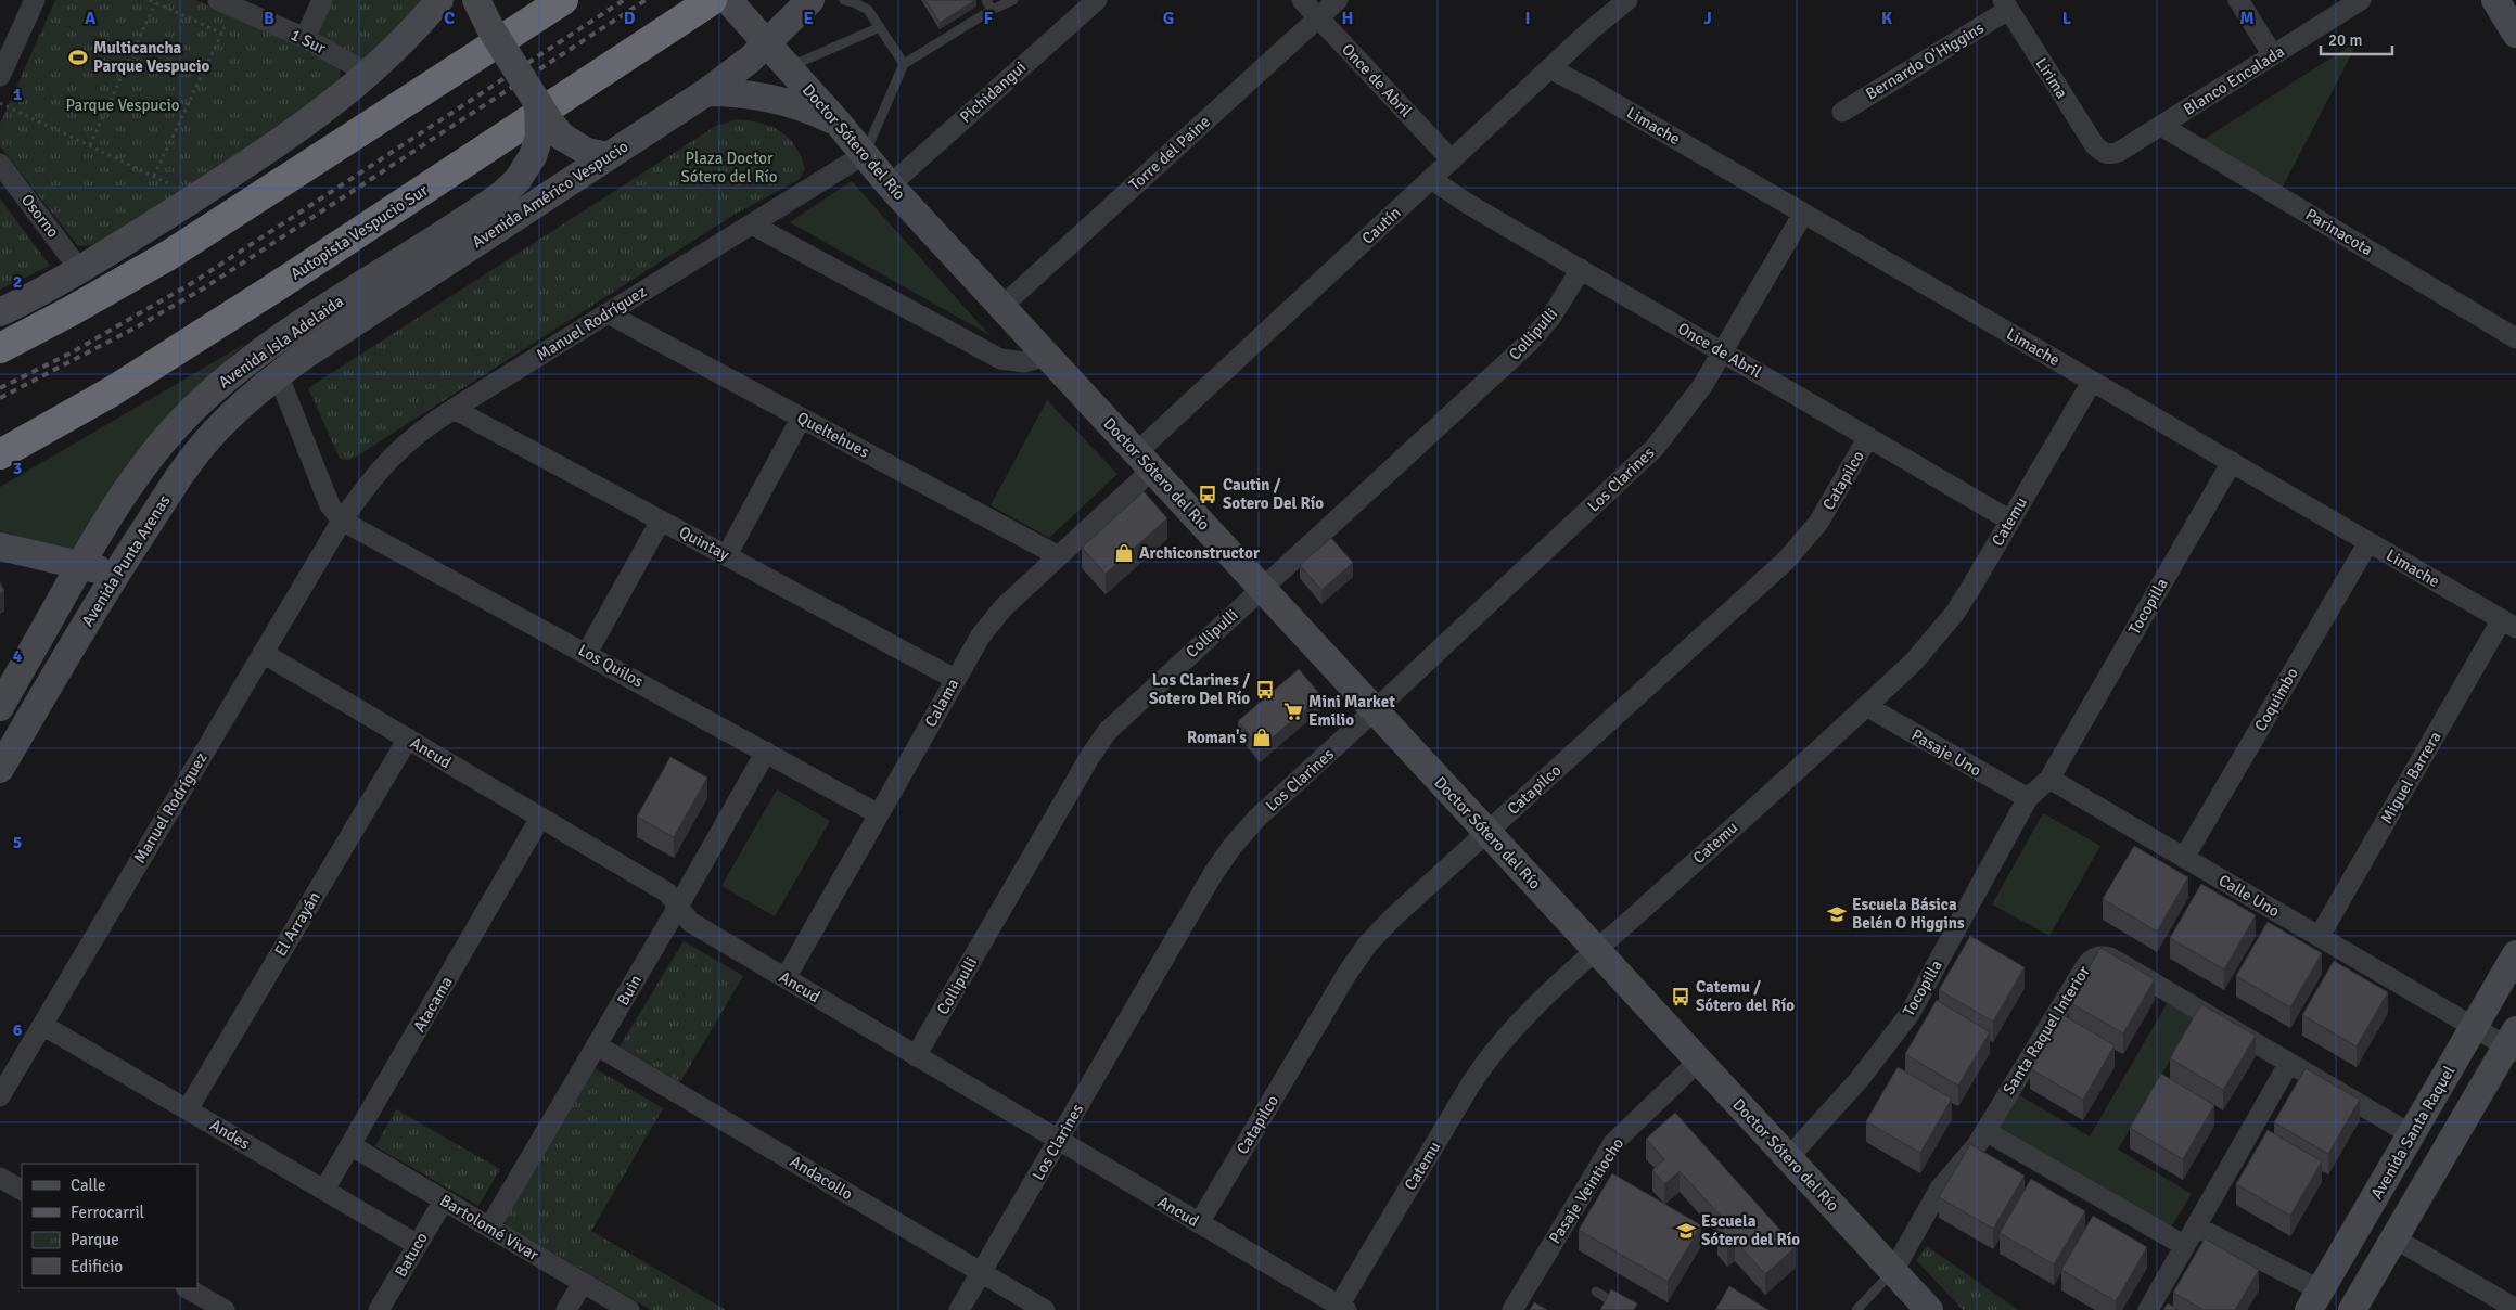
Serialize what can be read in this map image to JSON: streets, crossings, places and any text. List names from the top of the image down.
{
  "streets": {
    "highway": ["Autopista Vespucio Sur"],
    "main road": [
      "Doctor Sótero del Río",
      "Avenida Américo Vespucio",
      "Avenida Isla Adelaida",
      "Avenida Punta Arenas",
      "Avenida Santa Raquel"
    ],
    "street": [
      "1 Sur",
      "Bernardo O'Higgins",
      "Lirima",
      "Once de Abril",
      "Blanco Encalada",
      "Pichidangui",
      "Limache",
      "Torre del Paine",
      "Osorno",
      "Cautín",
      "Parinacota",
      "Manuel Rodríguez",
      "Collipulli",
      "Queltehues",
      "Los Clarines",
      "Catapilco",
      "Catemu",
      "Quintay",
      "Tocopilla",
      "Los Quilos",
      "Coquimbo",
      "Calama",
      "Ancud",
      "Pasaje Uno",
      "Miguel Barrera",
      "Calle Uno",
      "El Arrayán",
      "Buin",
      "Atacama",
      "Santa Raquel Interior",
      "Andes",
      "Andacollo",
      "Pasaje Veintiocho",
      "Bartolomé Vivar",
      "Batuco"
    ]
  },
  "crossings": [
    ["Bernardo O'Higgins", "Lirima"],
    ["Lirima", "Blanco Encalada"],
    ["Once de Abril", "Torre del Paine"],
    ["Once de Abril", "Cautín"],
    ["Once de Abril", "Collipulli"],
    ["Once de Abril", "Los Clarines"],
    ["Once de Abril", "Catapilco"],
    ["Once de Abril", "Catemu"],
    ["Blanco Encalada", "Parinacota"],
    ["Pichidangui", "Doctor Sótero del Río"],
    ["Limache", "Cautín"],
    ["Limache", "Los Clarines"],
    ["Limache", "Catemu"],
    ["Limache", "Tocopilla"],
    ["Limache", "Coquimbo"],
    ["Limache", "Miguel Barrera"],
    ["Doctor Sótero del Río", "Torre del Paine"],
    ["Doctor Sótero del Río", "Avenida Américo Vespucio"],
    ["Doctor Sótero del Río", "Cautín"],
    ["Doctor Sótero del Río", "Manuel Rodríguez"],
    ["Doctor Sótero del Río", "Collipulli"],
    ["Doctor Sótero del Río", "Los Clarines"],
    ["Doctor Sótero del Río", "Catapilco"],
    ["Doctor Sótero del Río", "Catemu"],
    ["Doctor Sótero del Río", "Tocopilla"],
    ["Doctor Sótero del Río", "Calama"],
    ["Doctor Sótero del Río", "Santa Raquel Interior"],
    ["Doctor Sótero del Río", "Pasaje Veintiocho"],
    ["Avenida Américo Vespucio", "Avenida Punta Arenas"],
    ["Cautín", "Calama"],
    ["Manuel Rodríguez", "Queltehues"],
    ["Manuel Rodríguez", "Quintay"],
    ["Manuel Rodríguez", "Los Quilos"],
    ["Manuel Rodríguez", "Ancud"],
    ["Manuel Rodríguez", "Andes"],
    ["Collipulli", "Ancud"],
    ["Queltehues", "Calama"],
    ["Los Clarines", "Ancud"],
    ["Los Clarines", "Andacollo"],
    ["Catapilco", "Ancud"],
    ["Catemu", "Ancud"],
    ["Catemu", "Pasaje Uno"],
    ["Quintay", "Calama"],
    ["Tocopilla", "Pasaje Uno"],
    ["Tocopilla", "Calle Uno"],
    ["Los Quilos", "Calama"],
    ["Los Quilos", "Buin"],
    ["Coquimbo", "Calle Uno"],
    ["Calama", "Ancud"],
    ["Ancud", "El Arrayán"],
    ["Ancud", "Buin"],
    ["Ancud", "Atacama"],
    ["Miguel Barrera", "Calle Uno"],
    ["Calle Uno", "Avenida Santa Raquel"],
    ["El Arrayán", "Andes"],
    ["Buin", "Andacollo"],
    ["Buin", "Bartolomé Vivar"],
    ["Atacama", "Andes"],
    ["Atacama", "Bartolomé Vivar"],
    ["Santa Raquel Interior", "Avenida Santa Raquel"],
    ["Andes", "Batuco"],
    ["Bartolomé Vivar", "Batuco"]
  ],
  "parks": ["Parque Vespucio", "Plaza Doctor Sótero del Río"],
  "places": {
    "sports": ["Multicancha Parque Vespucio"],
    "bus stop": ["Cautin / Sotero Del Río", "Los Clarines / Sotero Del Río", "Catemu / Sótero del Río"],
    "shop": ["Archiconstructor", "Roman's"],
    "supermarket": ["Mini Market Emilio"],
    "school or university": ["Escuela Básica Belén O Higgins", "Escuela Sótero del Río"]
  },
  "legend": [
    "Calle",
    "Ferrocarril",
    "Parque",
    "Edificio"
  ],
  "scale_bar": "20 m",
  "grid": {
    "columns": [
      "A",
      "B",
      "C",
      "D",
      "E",
      "F",
      "G",
      "H",
      "I",
      "J",
      "K",
      "L",
      "M"
    ],
    "rows": [
      "1",
      "2",
      "3",
      "4",
      "5",
      "6"
    ]
  }
}
